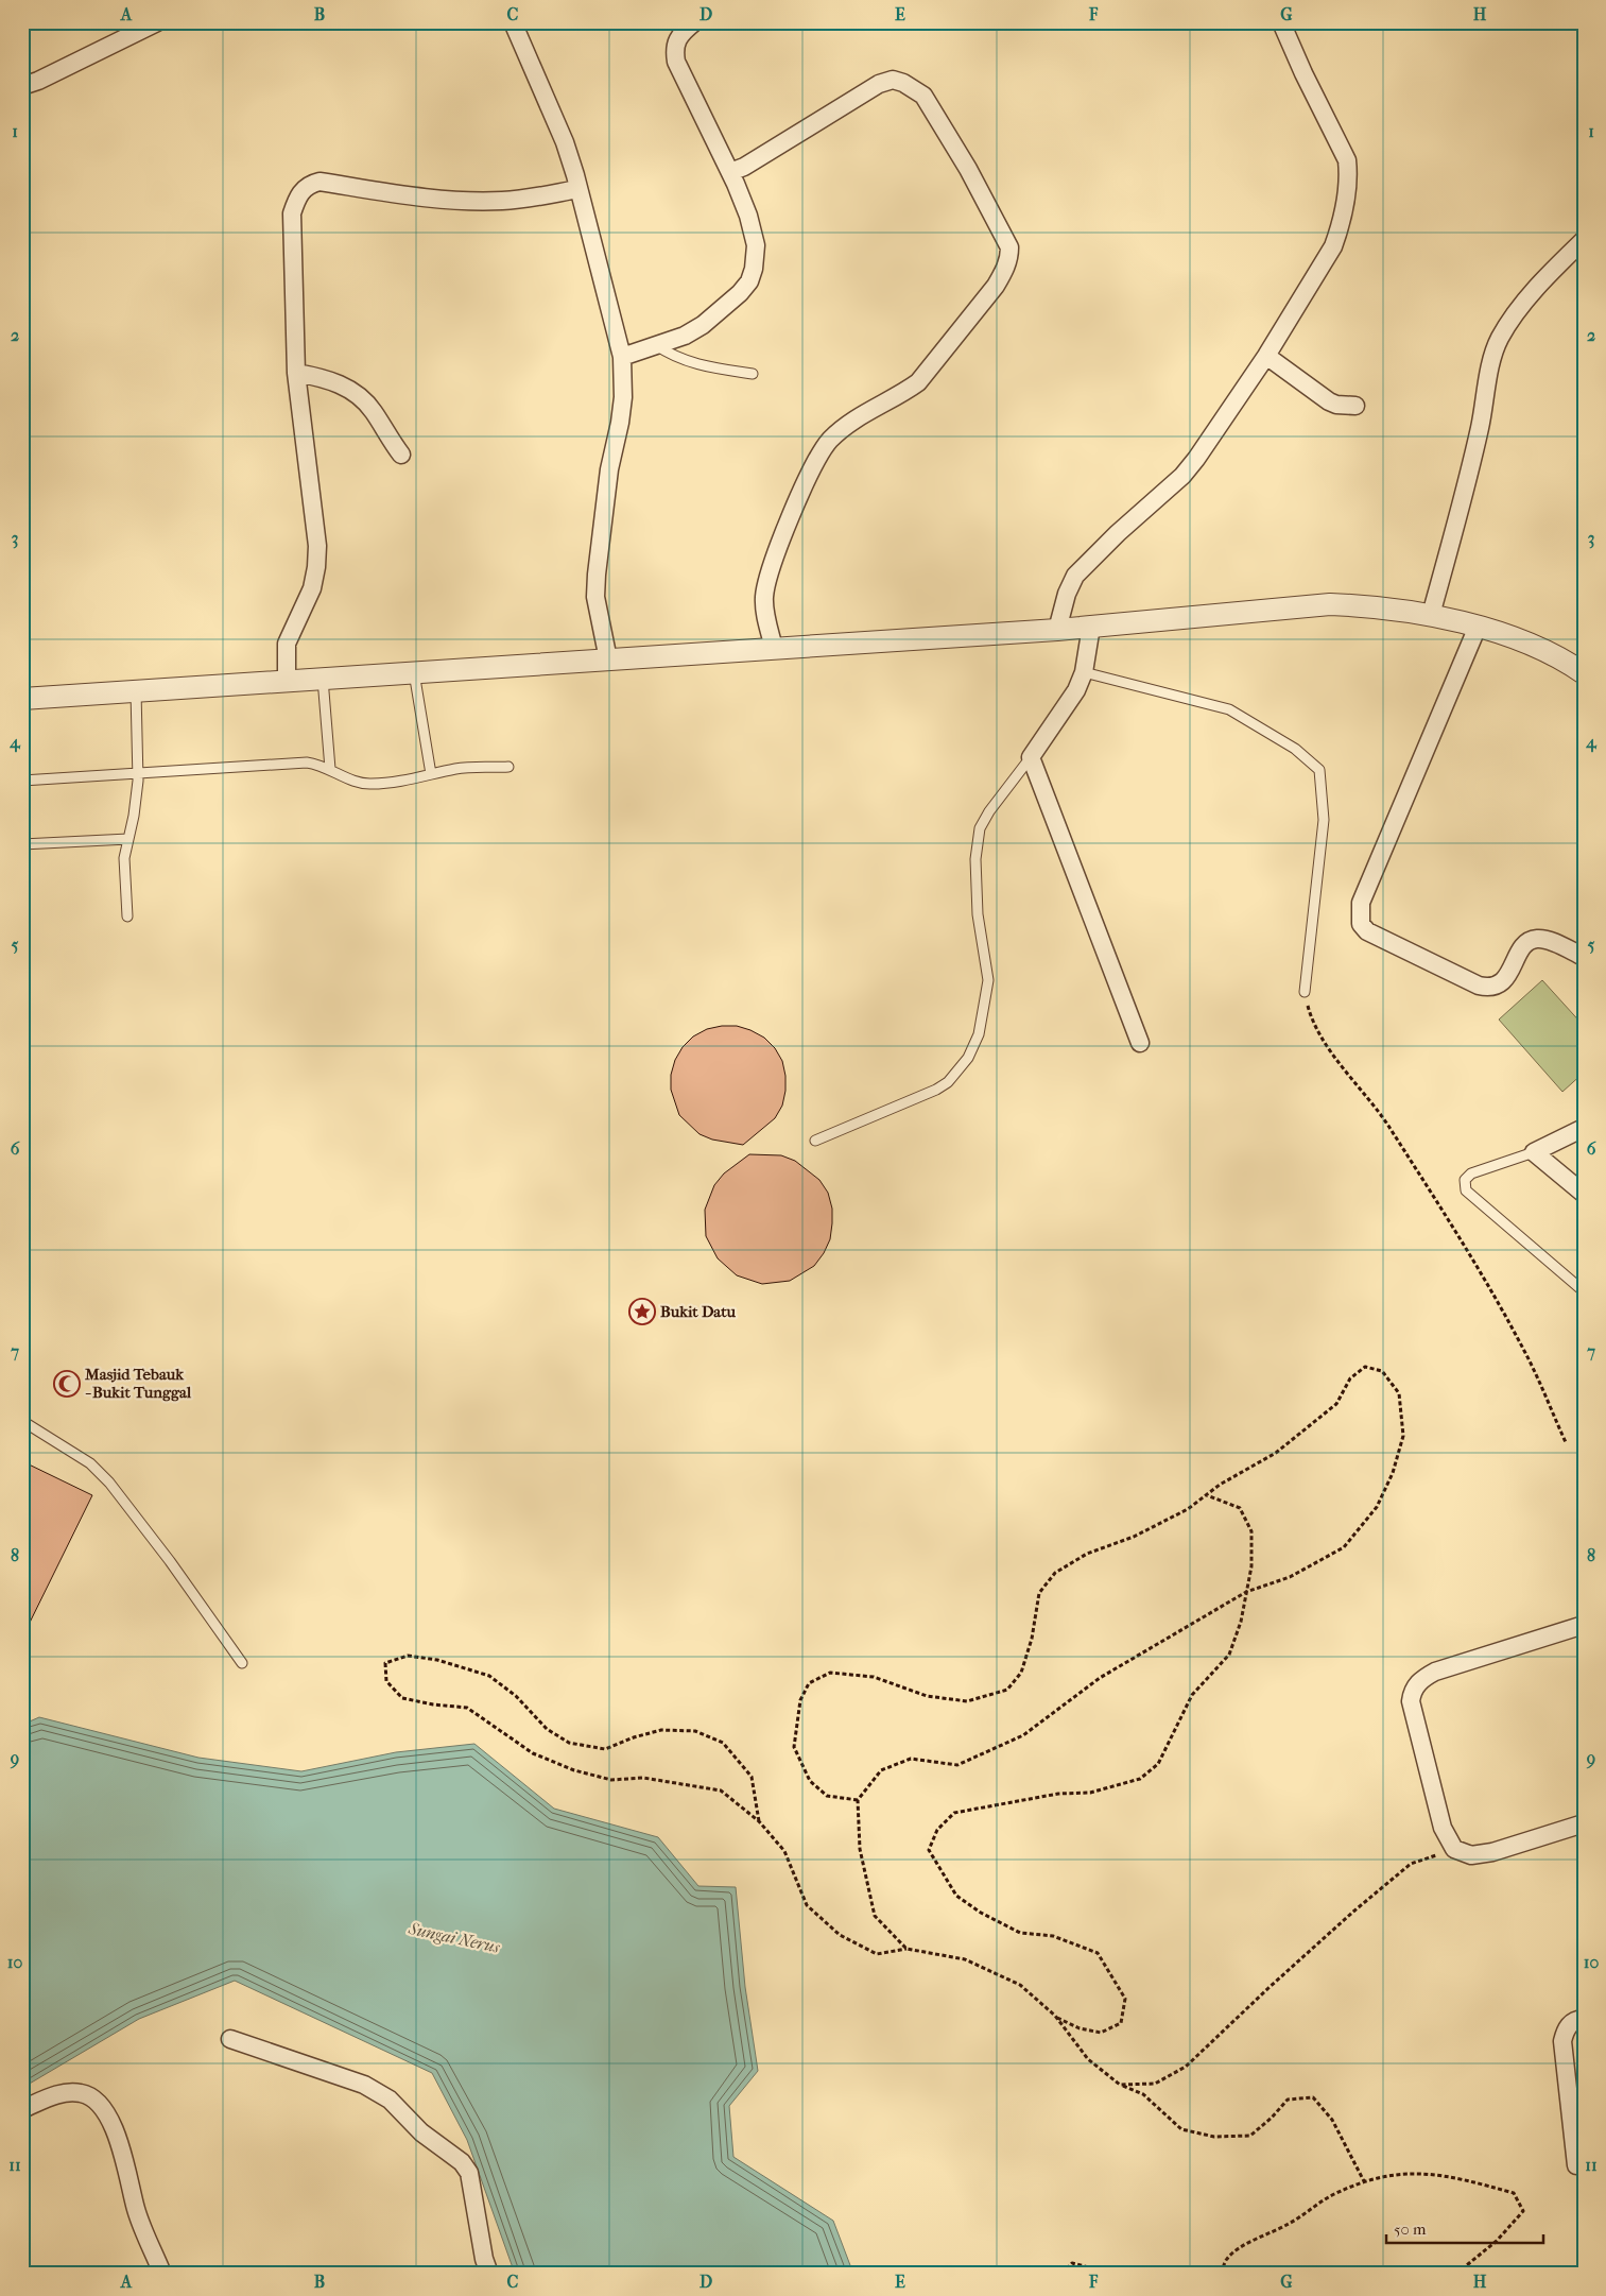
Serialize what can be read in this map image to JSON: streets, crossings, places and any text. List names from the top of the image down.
{
  "water": ["Sungai Nerus"],
  "places": {
    "place": ["Bukit Datu"],
    "mosque": ["Masjid Tebauk - Bukit Tunggal"]
  },
  "scale_bar": "50 m",
  "grid": {
    "columns": [
      "A",
      "B",
      "C",
      "D",
      "E",
      "F",
      "G",
      "H"
    ],
    "rows": [
      "1",
      "2",
      "3",
      "4",
      "5",
      "6",
      "7",
      "8",
      "9",
      "10",
      "11"
    ]
  }
}
